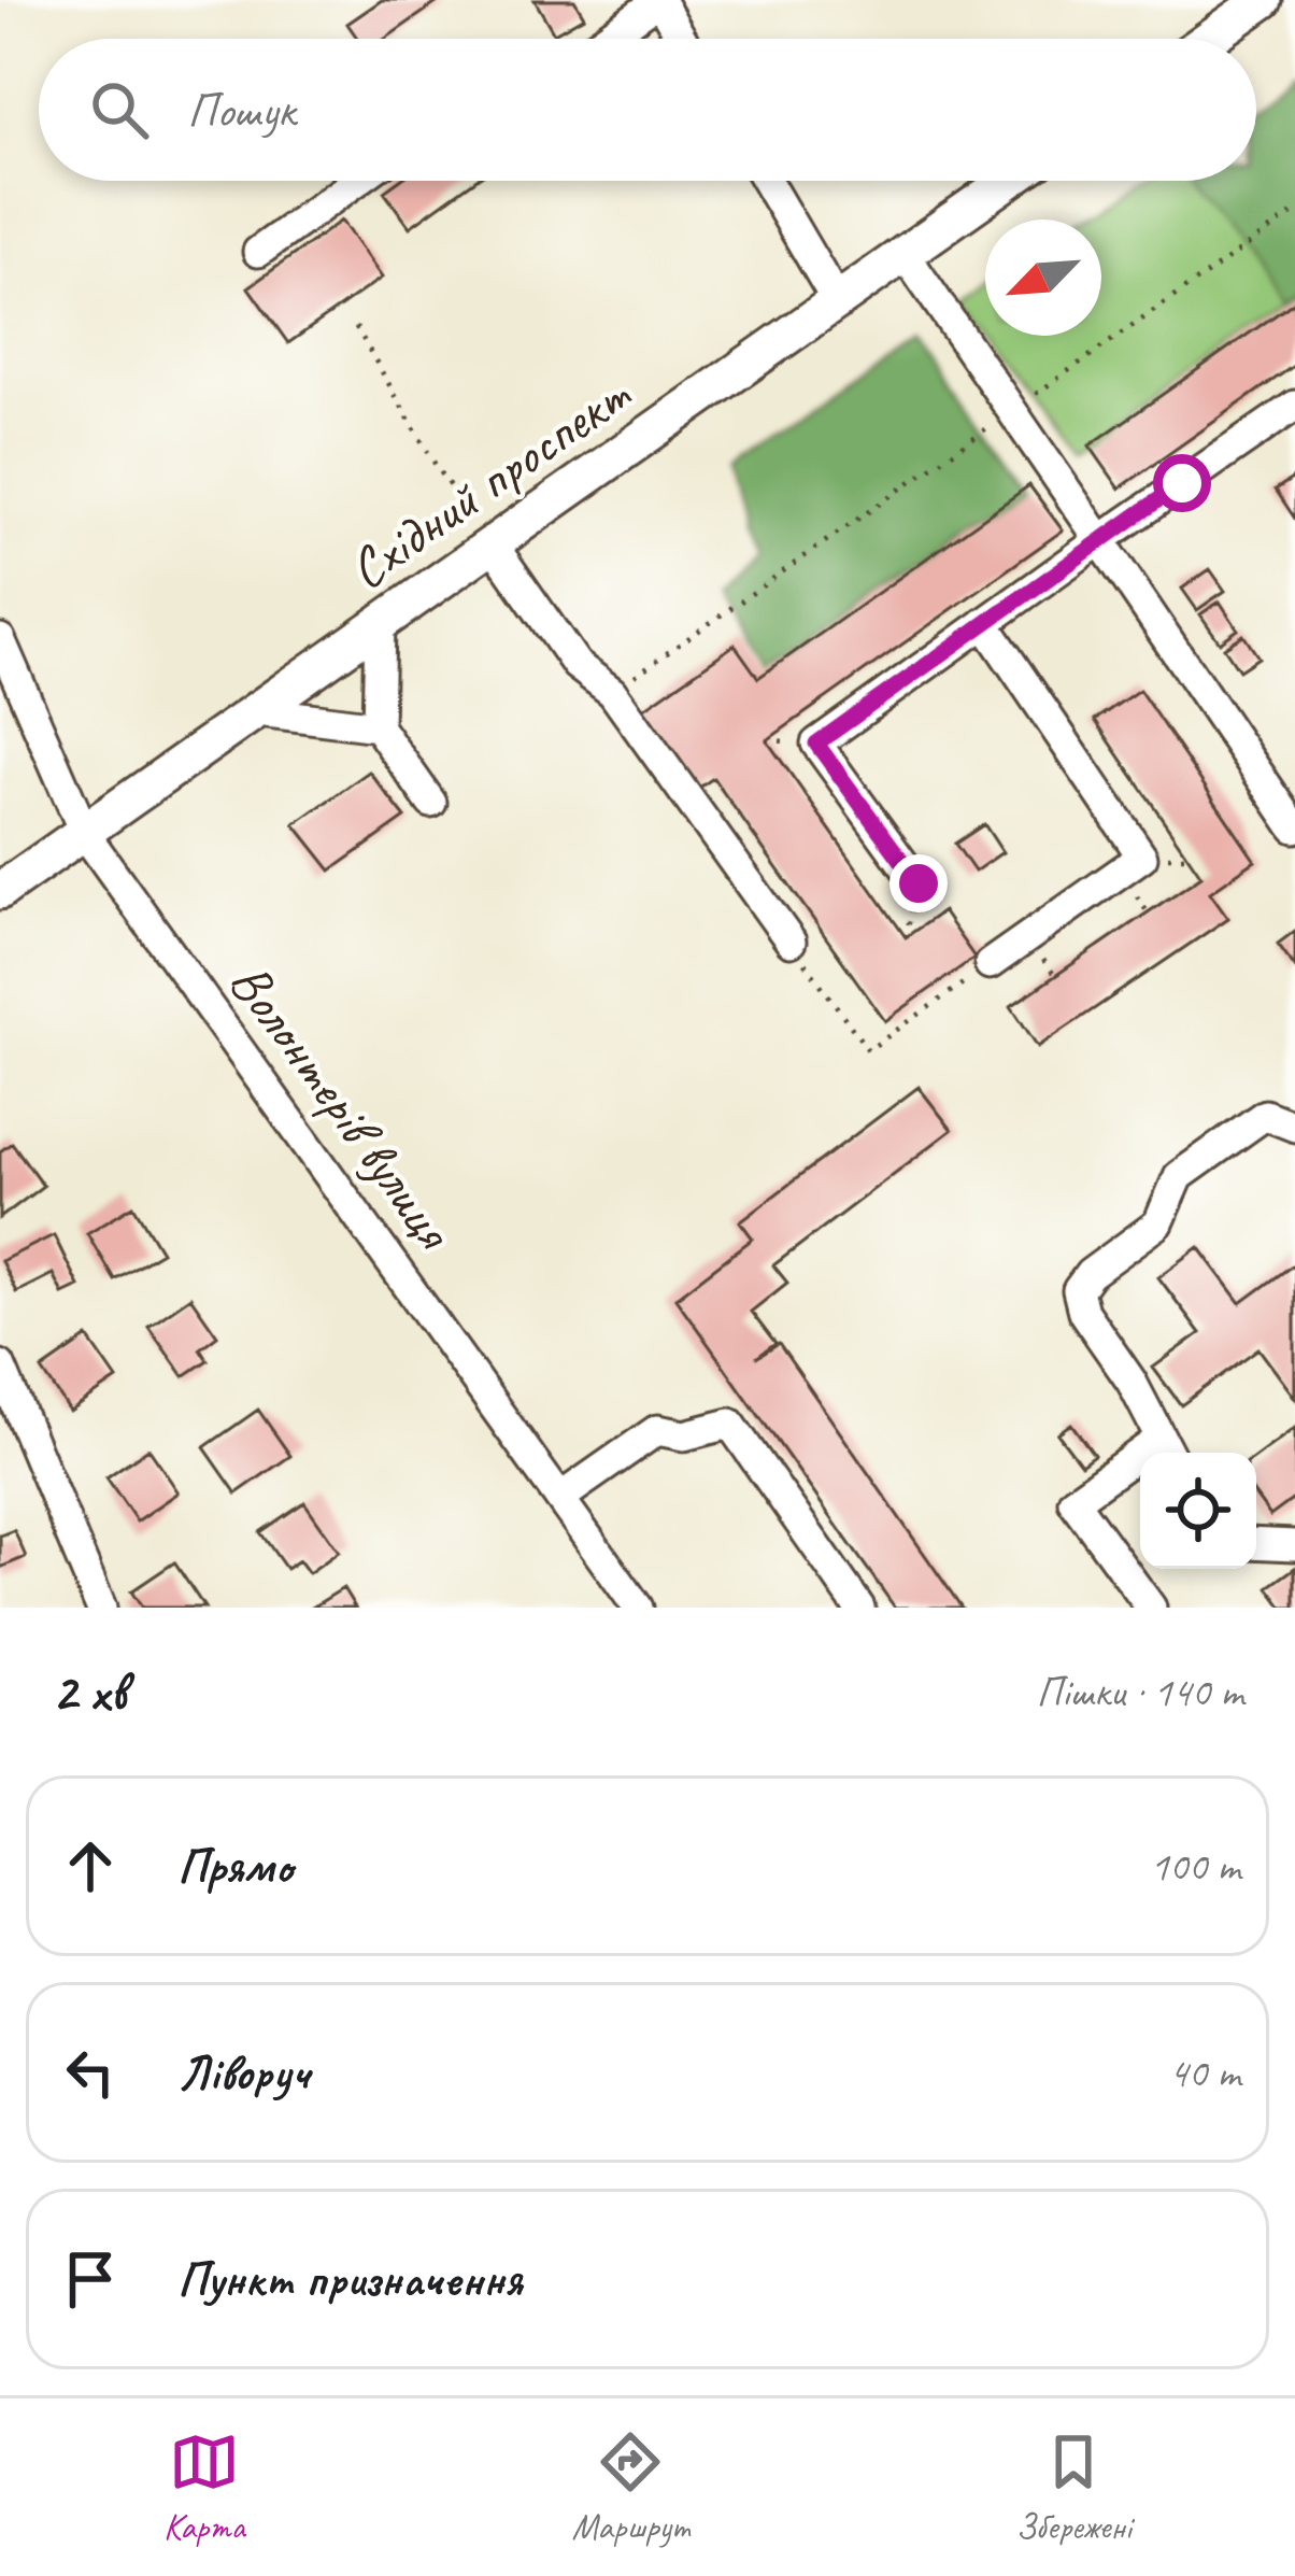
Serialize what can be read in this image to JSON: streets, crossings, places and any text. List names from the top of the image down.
{
  "streets": {
    "main road": ["Східний проспект"],
    "street": ["Волонтерів вулиця"]
  },
  "crossings": [
    ["Східний проспект", "Волонтерів вулиця"]
  ],
  "north": "bottom left",
  "page": {
    "search": "Пошук",
    "heading": ["2 хв", "Пішки · 140 m"],
    "list": [
      ["Прямо", "100 m"],
      ["Ліворуч", "40 m"],
      "Пункт призначення"
    ],
    "nav": ["Карта", "Маршрут", "Збережені"]
  }
}
